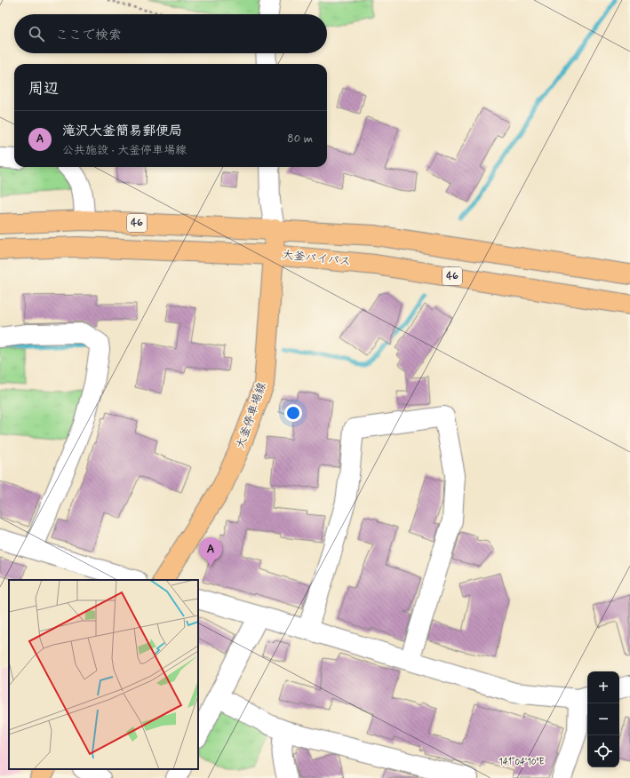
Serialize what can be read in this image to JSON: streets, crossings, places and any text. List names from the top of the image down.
{
  "streets": {
    "main road": ["46", "大釜バイパス", "大釜停車場線"]
  },
  "crossings": [
    ["46", "大釜停車場線"],
    ["大釜バイパス", "大釜停車場線"]
  ],
  "page": {
    "search": "ここで検索",
    "heading": "周辺",
    "list": [
      {
        "mark": "A",
        "name": "滝沢大釜簡易郵便局",
        "note": "公共施設 · 大釜停車場線",
        "value": "80 m"
      }
    ],
    "pins": "A",
    "map_buttons": ["+", "−"]
  },
  "coordinates": ["141°04'10\"E"]
}
